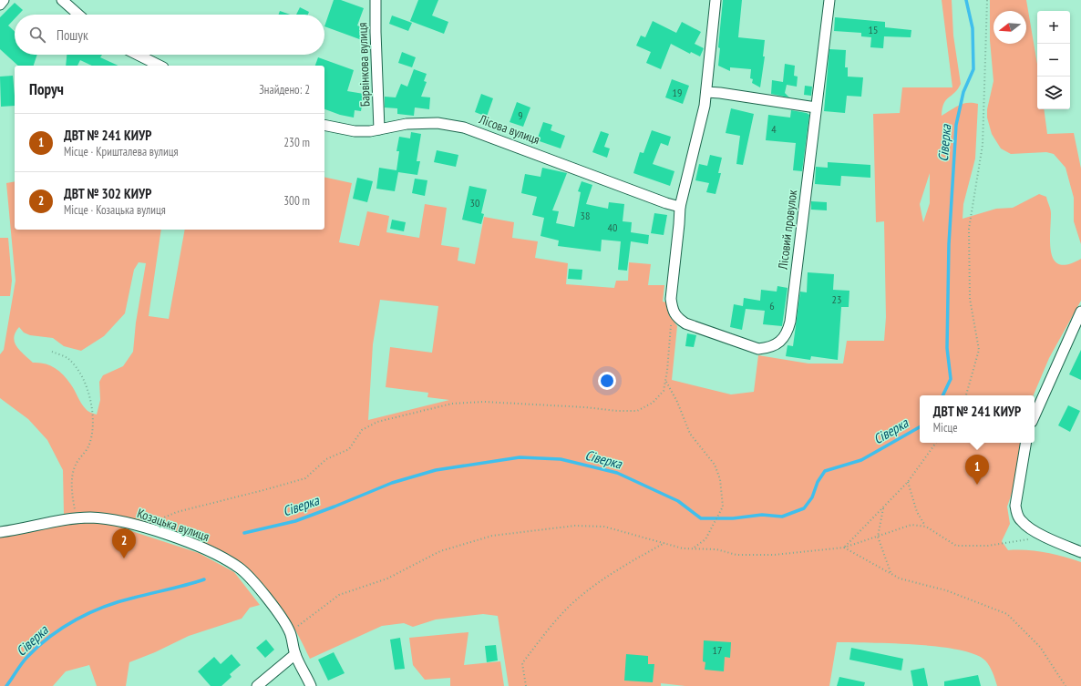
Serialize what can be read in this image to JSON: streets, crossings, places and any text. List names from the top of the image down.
{
  "streets": {
    "street": [
      "Барвінкова вулиця",
      "Лісова вулиця",
      "Лісовий провулок",
      "Козацька вулиця"
    ]
  },
  "crossings": [
    ["Барвінкова вулиця", "Лісова вулиця"]
  ],
  "water": ["Сіверка"],
  "house_numbers": [
    "15",
    "19",
    "9",
    "4",
    "30",
    "38",
    "40",
    "23",
    "6",
    "17"
  ],
  "north": "left",
  "page": {
    "map_buttons": ["+", "−"],
    "search": "Пошук",
    "heading": ["Поруч", "Знайдено: 2"],
    "list": [
      {
        "mark": "1",
        "name": "ДВТ № 241 КИУР",
        "note": "Місце · Кришталева вулиця",
        "value": "230 m"
      },
      {
        "mark": "2",
        "name": "ДВТ № 302 КИУР",
        "note": "Місце · Козацька вулиця",
        "value": "300 m"
      }
    ],
    "popup": ["ДВТ № 241 КИУР", "Місце"],
    "pins": ["1", "2"]
  }
}
